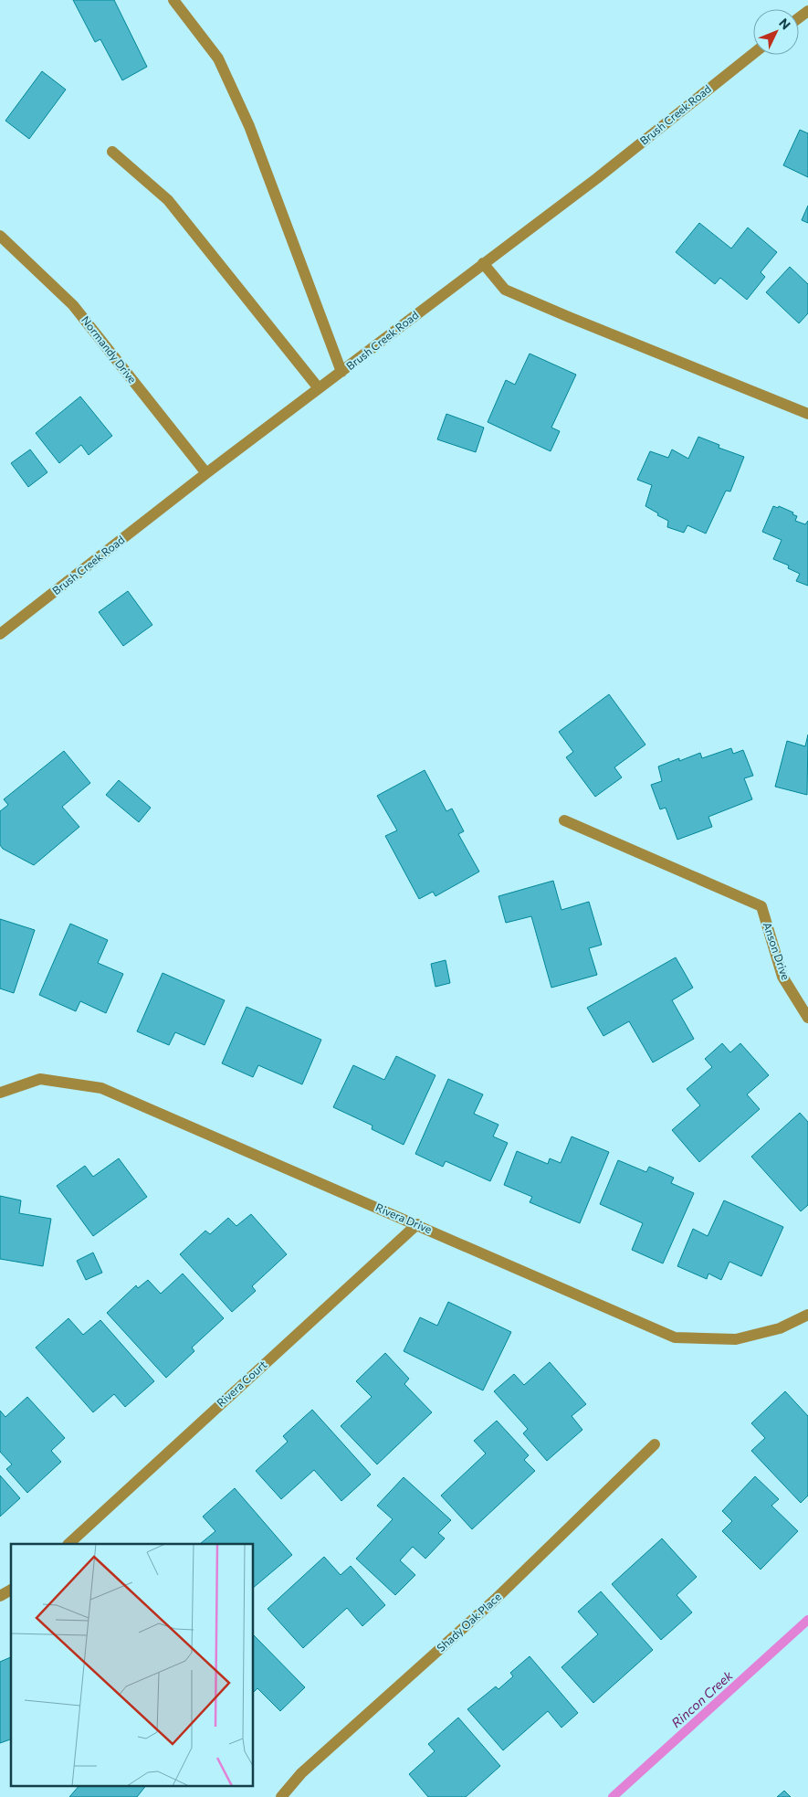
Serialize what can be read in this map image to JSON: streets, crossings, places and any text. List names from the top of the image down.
{
  "streets": {
    "street": [
      "Brush Creek Road",
      "Normandy Drive",
      "Anson Drive",
      "Rivera Drive",
      "Rivera Court",
      "Shady Oak Place"
    ]
  },
  "crossings": [
    ["Brush Creek Road", "Normandy Drive"],
    ["Rivera Drive", "Rivera Court"]
  ],
  "water": ["Rincon Creek"],
  "north": "top right"
}
